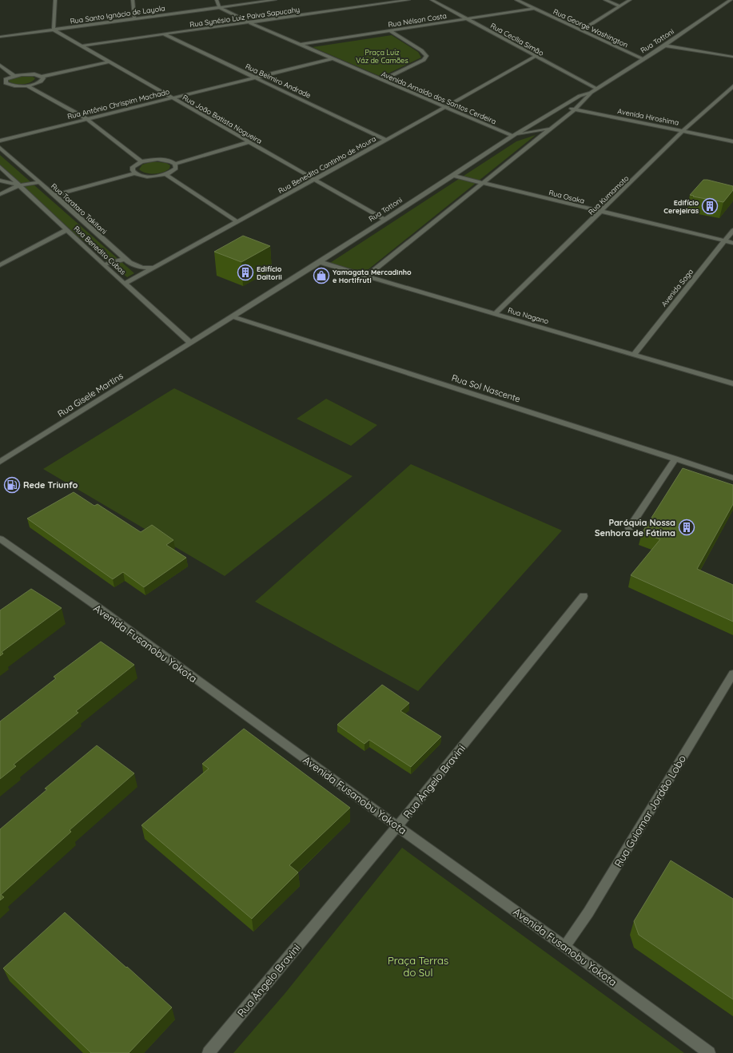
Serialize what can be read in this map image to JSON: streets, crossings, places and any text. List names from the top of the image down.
{
  "streets": {
    "street": [
      "Rua Santo Ignácio de Layola",
      "Rua Synésio Luiz Paiva Sapucahy",
      "Rua Nélson Costa",
      "Rua George Washington",
      "Rua Cecília Simão",
      "Rua Tottoni",
      "Rua Belmiro Andrade",
      "Avenida Arnaldo dos Santos Cerdeira",
      "Rua Antônio Chrispim Machado",
      "Avenida Hiroshima",
      "Rua João Batista Nogueira",
      "Rua Benedita Cantinho de Moura",
      "Rua Kumamoto",
      "Rua Osaka",
      "Rua Torataro Takitani",
      "Rua Benedito Cubas",
      "Avenida Saga",
      "Rua Nagano",
      "Rua Sol Nascente",
      "Rua Gisele Martins",
      "Avenida Fusanobu Yokota",
      "Rua Ângelo Bravini",
      "Rua Guiomar Jordão Lobo"
    ]
  },
  "crossings": [
    ["Rua Santo Ignácio de Layola", "Avenida Arnaldo dos Santos Cerdeira"],
    ["Rua Santo Ignácio de Layola", "Rua João Batista Nogueira"],
    ["Rua Synésio Luiz Paiva Sapucahy", "Rua Belmiro Andrade"],
    ["Rua Synésio Luiz Paiva Sapucahy", "Avenida Arnaldo dos Santos Cerdeira"],
    ["Rua Synésio Luiz Paiva Sapucahy", "Rua João Batista Nogueira"],
    ["Rua Nélson Costa", "Rua George Washington"],
    ["Rua Nélson Costa", "Rua Cecília Simão"],
    ["Rua Nélson Costa", "Avenida Arnaldo dos Santos Cerdeira"],
    ["Rua George Washington", "Rua Tottoni"],
    ["Rua Cecília Simão", "Rua Tottoni"],
    ["Rua Cecília Simão", "Rua Benedita Cantinho de Moura"],
    ["Rua Tottoni", "Avenida Arnaldo dos Santos Cerdeira"],
    ["Rua Tottoni", "Avenida Hiroshima"],
    ["Rua Tottoni", "Rua João Batista Nogueira"],
    ["Rua Tottoni", "Rua Osaka"],
    ["Rua Tottoni", "Rua Benedito Cubas"],
    ["Rua Tottoni", "Rua Nagano"],
    ["Rua Tottoni", "Rua Sol Nascente"],
    ["Rua Tottoni", "Rua Gisele Martins"],
    ["Rua Belmiro Andrade", "Rua Antônio Chrispim Machado"],
    ["Rua Belmiro Andrade", "Rua Benedita Cantinho de Moura"],
    ["Avenida Arnaldo dos Santos Cerdeira", "Rua Antônio Chrispim Machado"],
    ["Avenida Arnaldo dos Santos Cerdeira", "Rua Benedita Cantinho de Moura"],
    ["Rua Antônio Chrispim Machado", "Rua João Batista Nogueira"],
    ["Avenida Hiroshima", "Rua Kumamoto"],
    ["Rua João Batista Nogueira", "Rua Benedita Cantinho de Moura"],
    ["Rua Benedita Cantinho de Moura", "Rua Torataro Takitani"],
    ["Rua Benedita Cantinho de Moura", "Rua Benedito Cubas"],
    ["Rua Kumamoto", "Rua Osaka"],
    ["Rua Kumamoto", "Rua Nagano"],
    ["Rua Osaka", "Avenida Saga"],
    ["Rua Benedito Cubas", "Rua Gisele Martins"],
    ["Avenida Saga", "Rua Nagano"],
    ["Avenida Fusanobu Yokota", "Rua Ângelo Bravini"],
    ["Avenida Fusanobu Yokota", "Rua Guiomar Jordão Lobo"]
  ],
  "parks": ["Praça Luiz Váz de Camões", "Praça Terras do Sul"],
  "places": {
    "building": ["Edifício Cerejeiras", "Edifício Daitorii", "Paróquia Nossa Senhora de Fátima"],
    "shop": ["Yamagata Mercadinho e Hortifruti"],
    "fuel station": ["Rede Triunfo"]
  }
}
